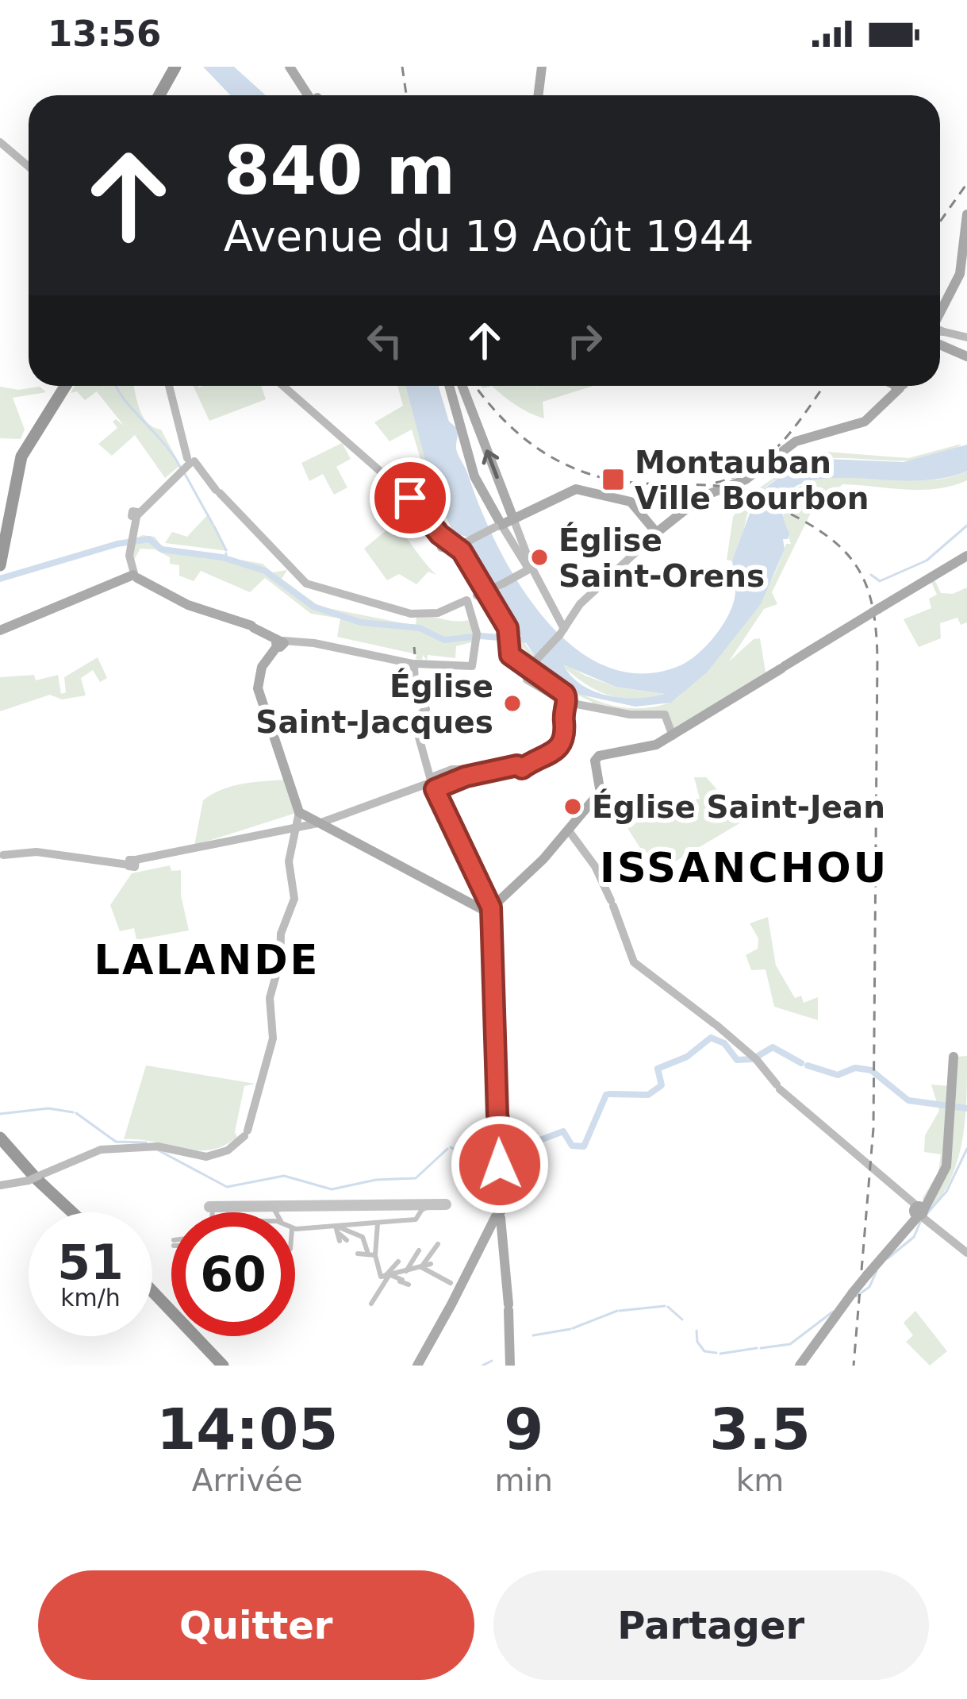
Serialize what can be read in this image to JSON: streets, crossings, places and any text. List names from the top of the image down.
{
  "districts": ["ISSANCHOU", "LALANDE"],
  "places": {
    "transit": ["Montauban Ville Bourbon"],
    "other": ["Église Saint-Orens", "Église Saint-Jacques", "Église Saint-Jean"]
  },
  "page": {
    "status": "13:56",
    "turn": ["840 m", "Avenue du 19 Août 1944"],
    "speed": "51 km/h",
    "limit": "60",
    "eta": [
      "14:05",
      "Arrivée",
      "9",
      "min",
      "3.5",
      "km"
    ],
    "buttons": ["Quitter", "Partager"]
  }
}
